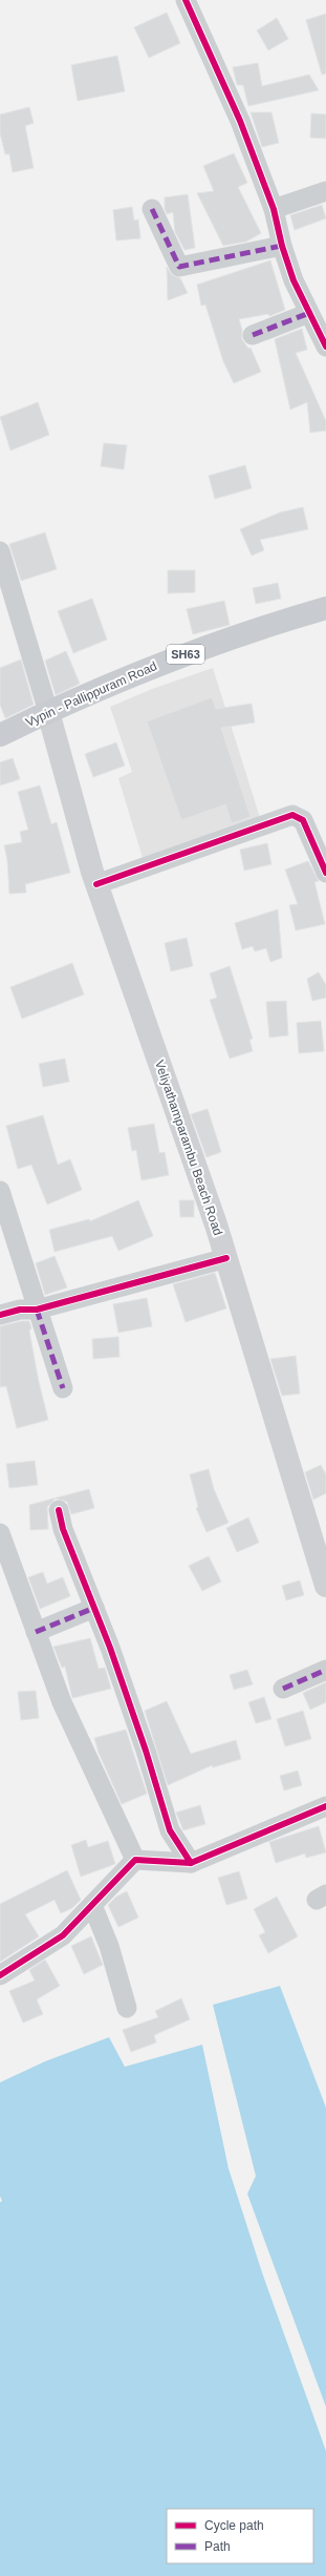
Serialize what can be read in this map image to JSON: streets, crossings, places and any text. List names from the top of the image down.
{
  "streets": {
    "main road": ["SH63", "Vypin - Pallippuram Road", "Veliyathamparambu Beach Road"]
  },
  "crossings": [
    ["Vypin - Pallippuram Road", "Veliyathamparambu Beach Road"]
  ],
  "legend": ["Cycle path", "Path"]
}
